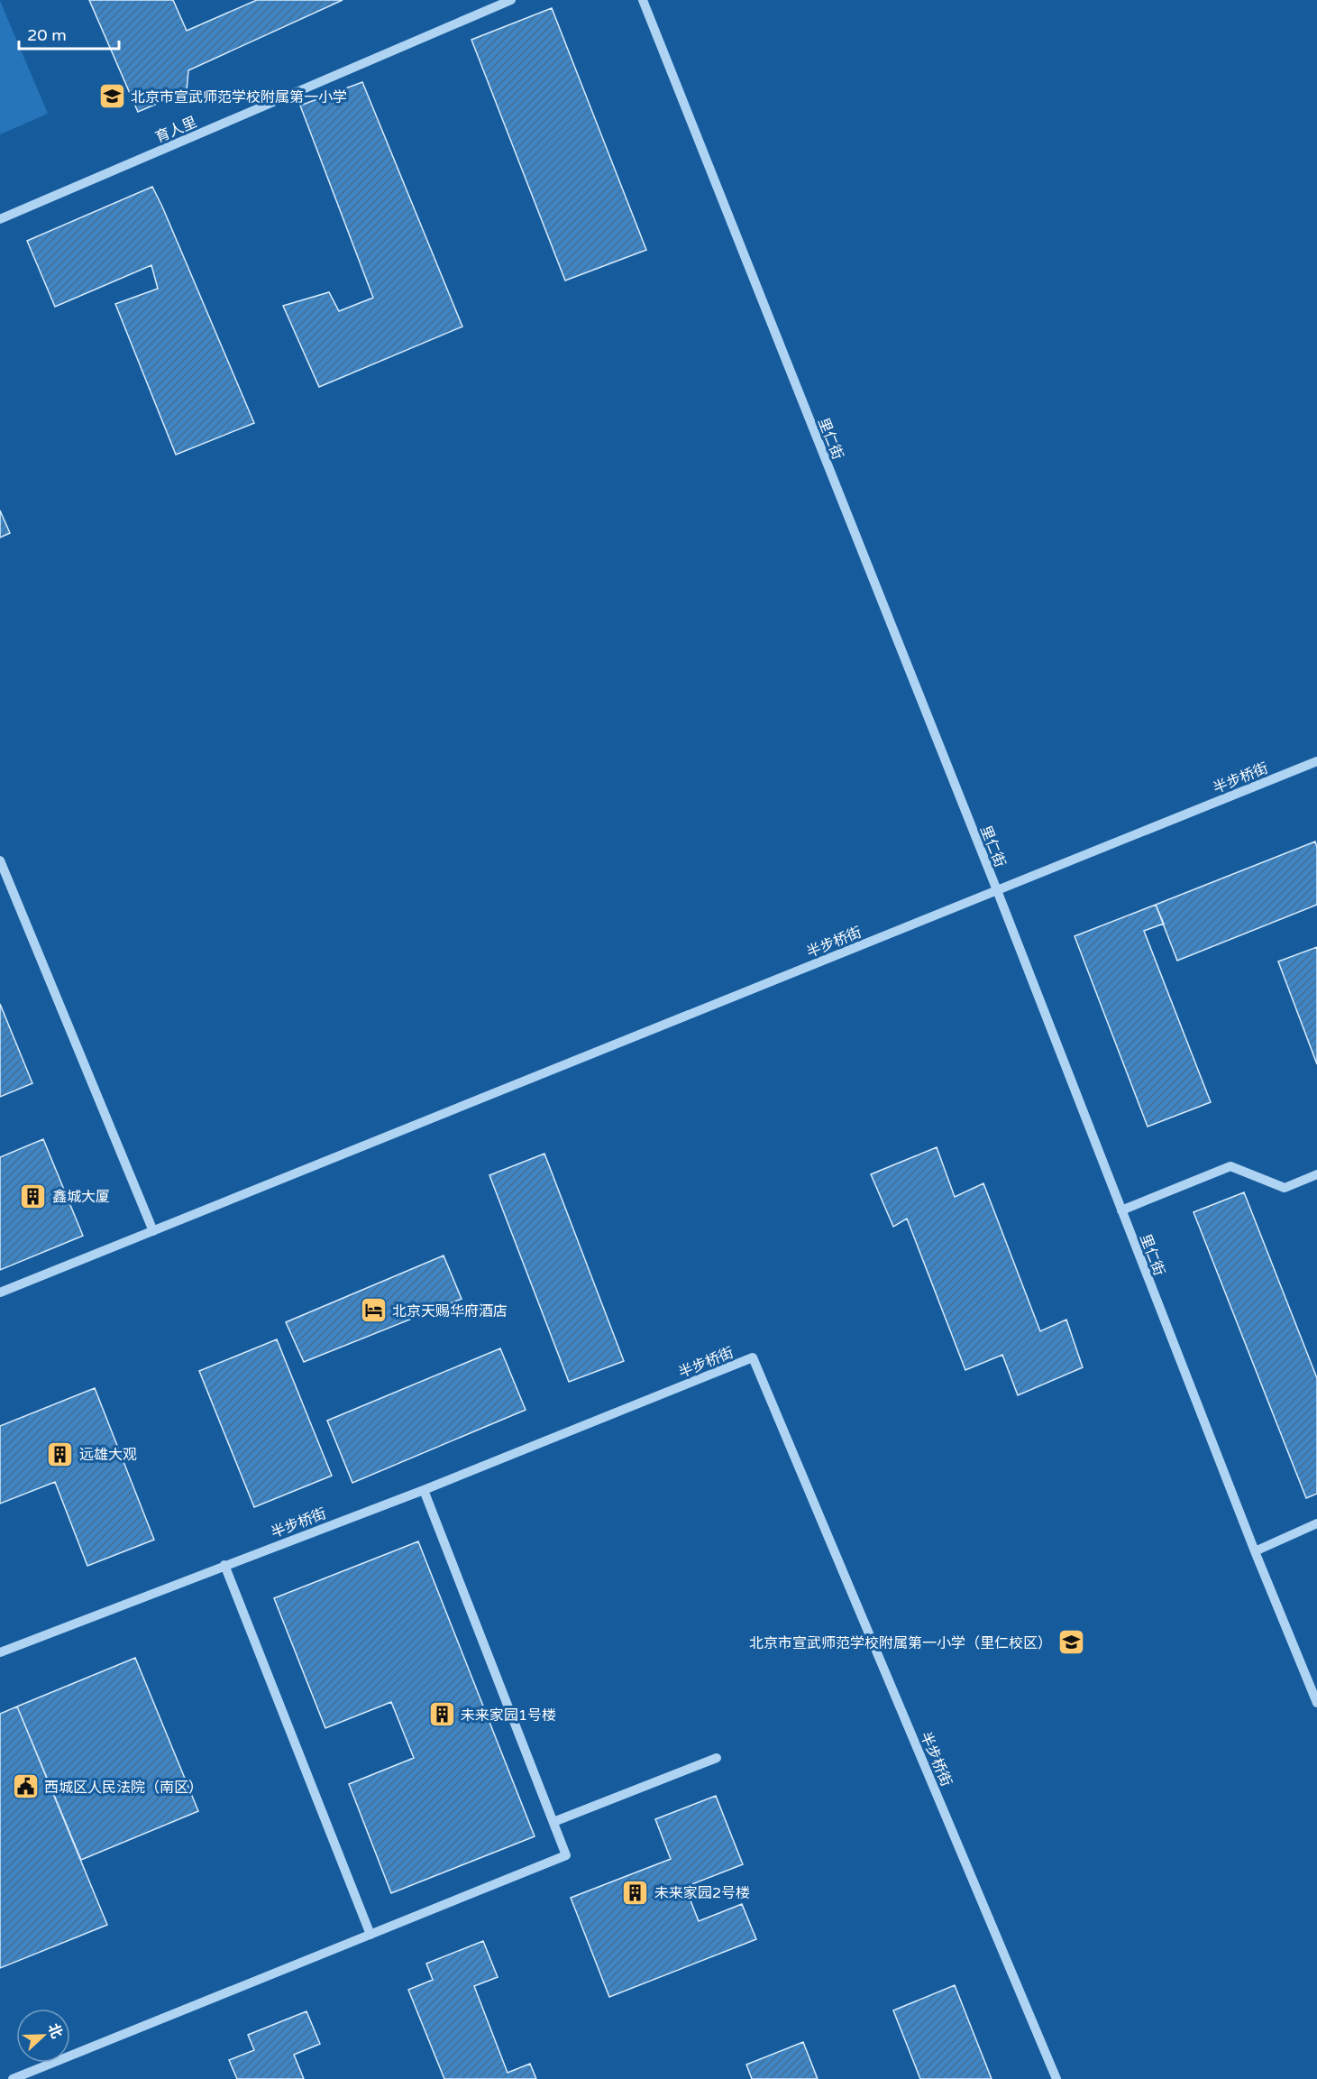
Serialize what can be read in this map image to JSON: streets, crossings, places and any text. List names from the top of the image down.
{
  "streets": {
    "street": ["育人里", "里仁街", "半步桥街"]
  },
  "crossings": [
    ["里仁街", "半步桥街"]
  ],
  "places": {
    "school or university": ["北京市宣武师范学校附属第一小学", "北京市宣武师范学校附属第一小学（里仁校区）"],
    "building": [
      "鑫城大厦",
      "远雄大观",
      "未来家园1号楼",
      "未来家园2号楼"
    ],
    "hotel": ["北京天赐华府酒店"],
    "public building": ["西城区人民法院（南区）"]
  },
  "scale_bar": "20 m",
  "north": "right"
}
